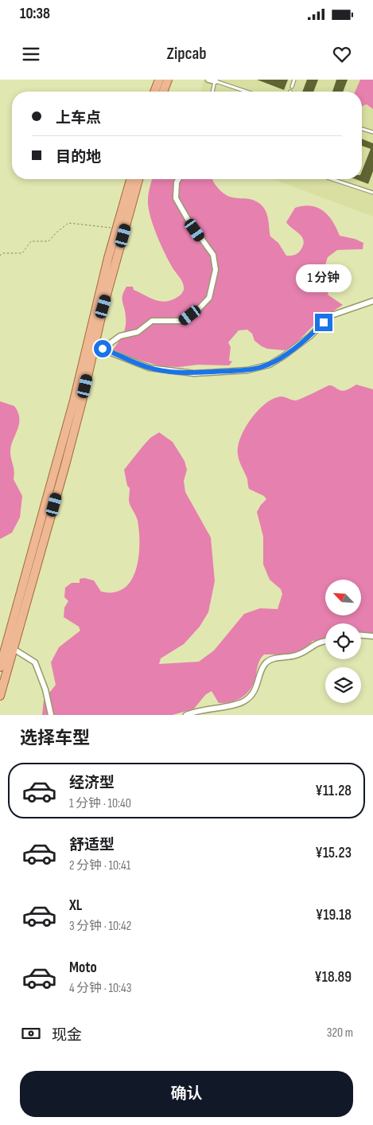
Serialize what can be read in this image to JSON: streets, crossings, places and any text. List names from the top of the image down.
{
  "north": "top left",
  "page": {
    "status": "10:38",
    "header": "Zipcab",
    "banner": ["上车点", "目的地"],
    "bubble": "1 分钟",
    "heading": "选择车型",
    "list": [
      {
        "name": "经济型",
        "note": "1 分钟 · 10:40",
        "value": "¥11.28"
      },
      {
        "name": "舒适型",
        "note": "2 分钟 · 10:41",
        "value": "¥15.23"
      },
      {
        "name": "XL",
        "note": "3 分钟 · 10:42",
        "value": "¥19.18"
      },
      {
        "name": "Moto",
        "note": "4 分钟 · 10:43",
        "value": "¥18.89"
      }
    ],
    "pay": ["现金", "320 m"],
    "buttons": "确认"
  }
}
